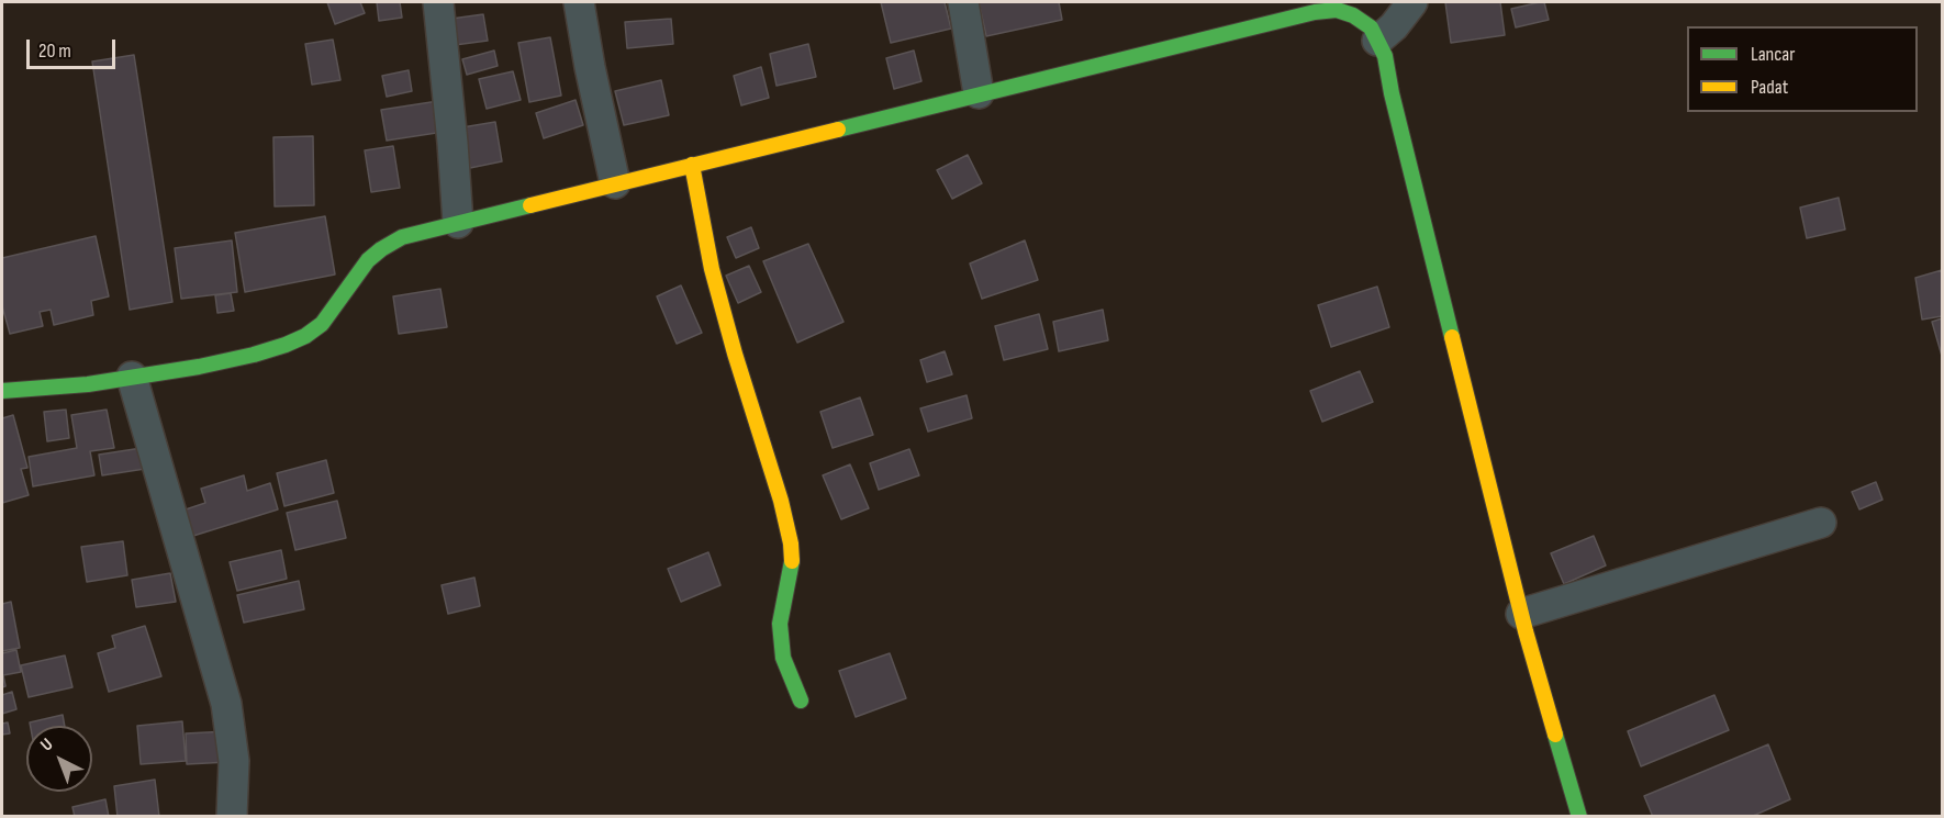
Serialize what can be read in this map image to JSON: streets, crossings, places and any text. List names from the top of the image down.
{
  "legend": ["Lancar", "Padat"],
  "scale_bar": "20 m",
  "north": "top left"
}
